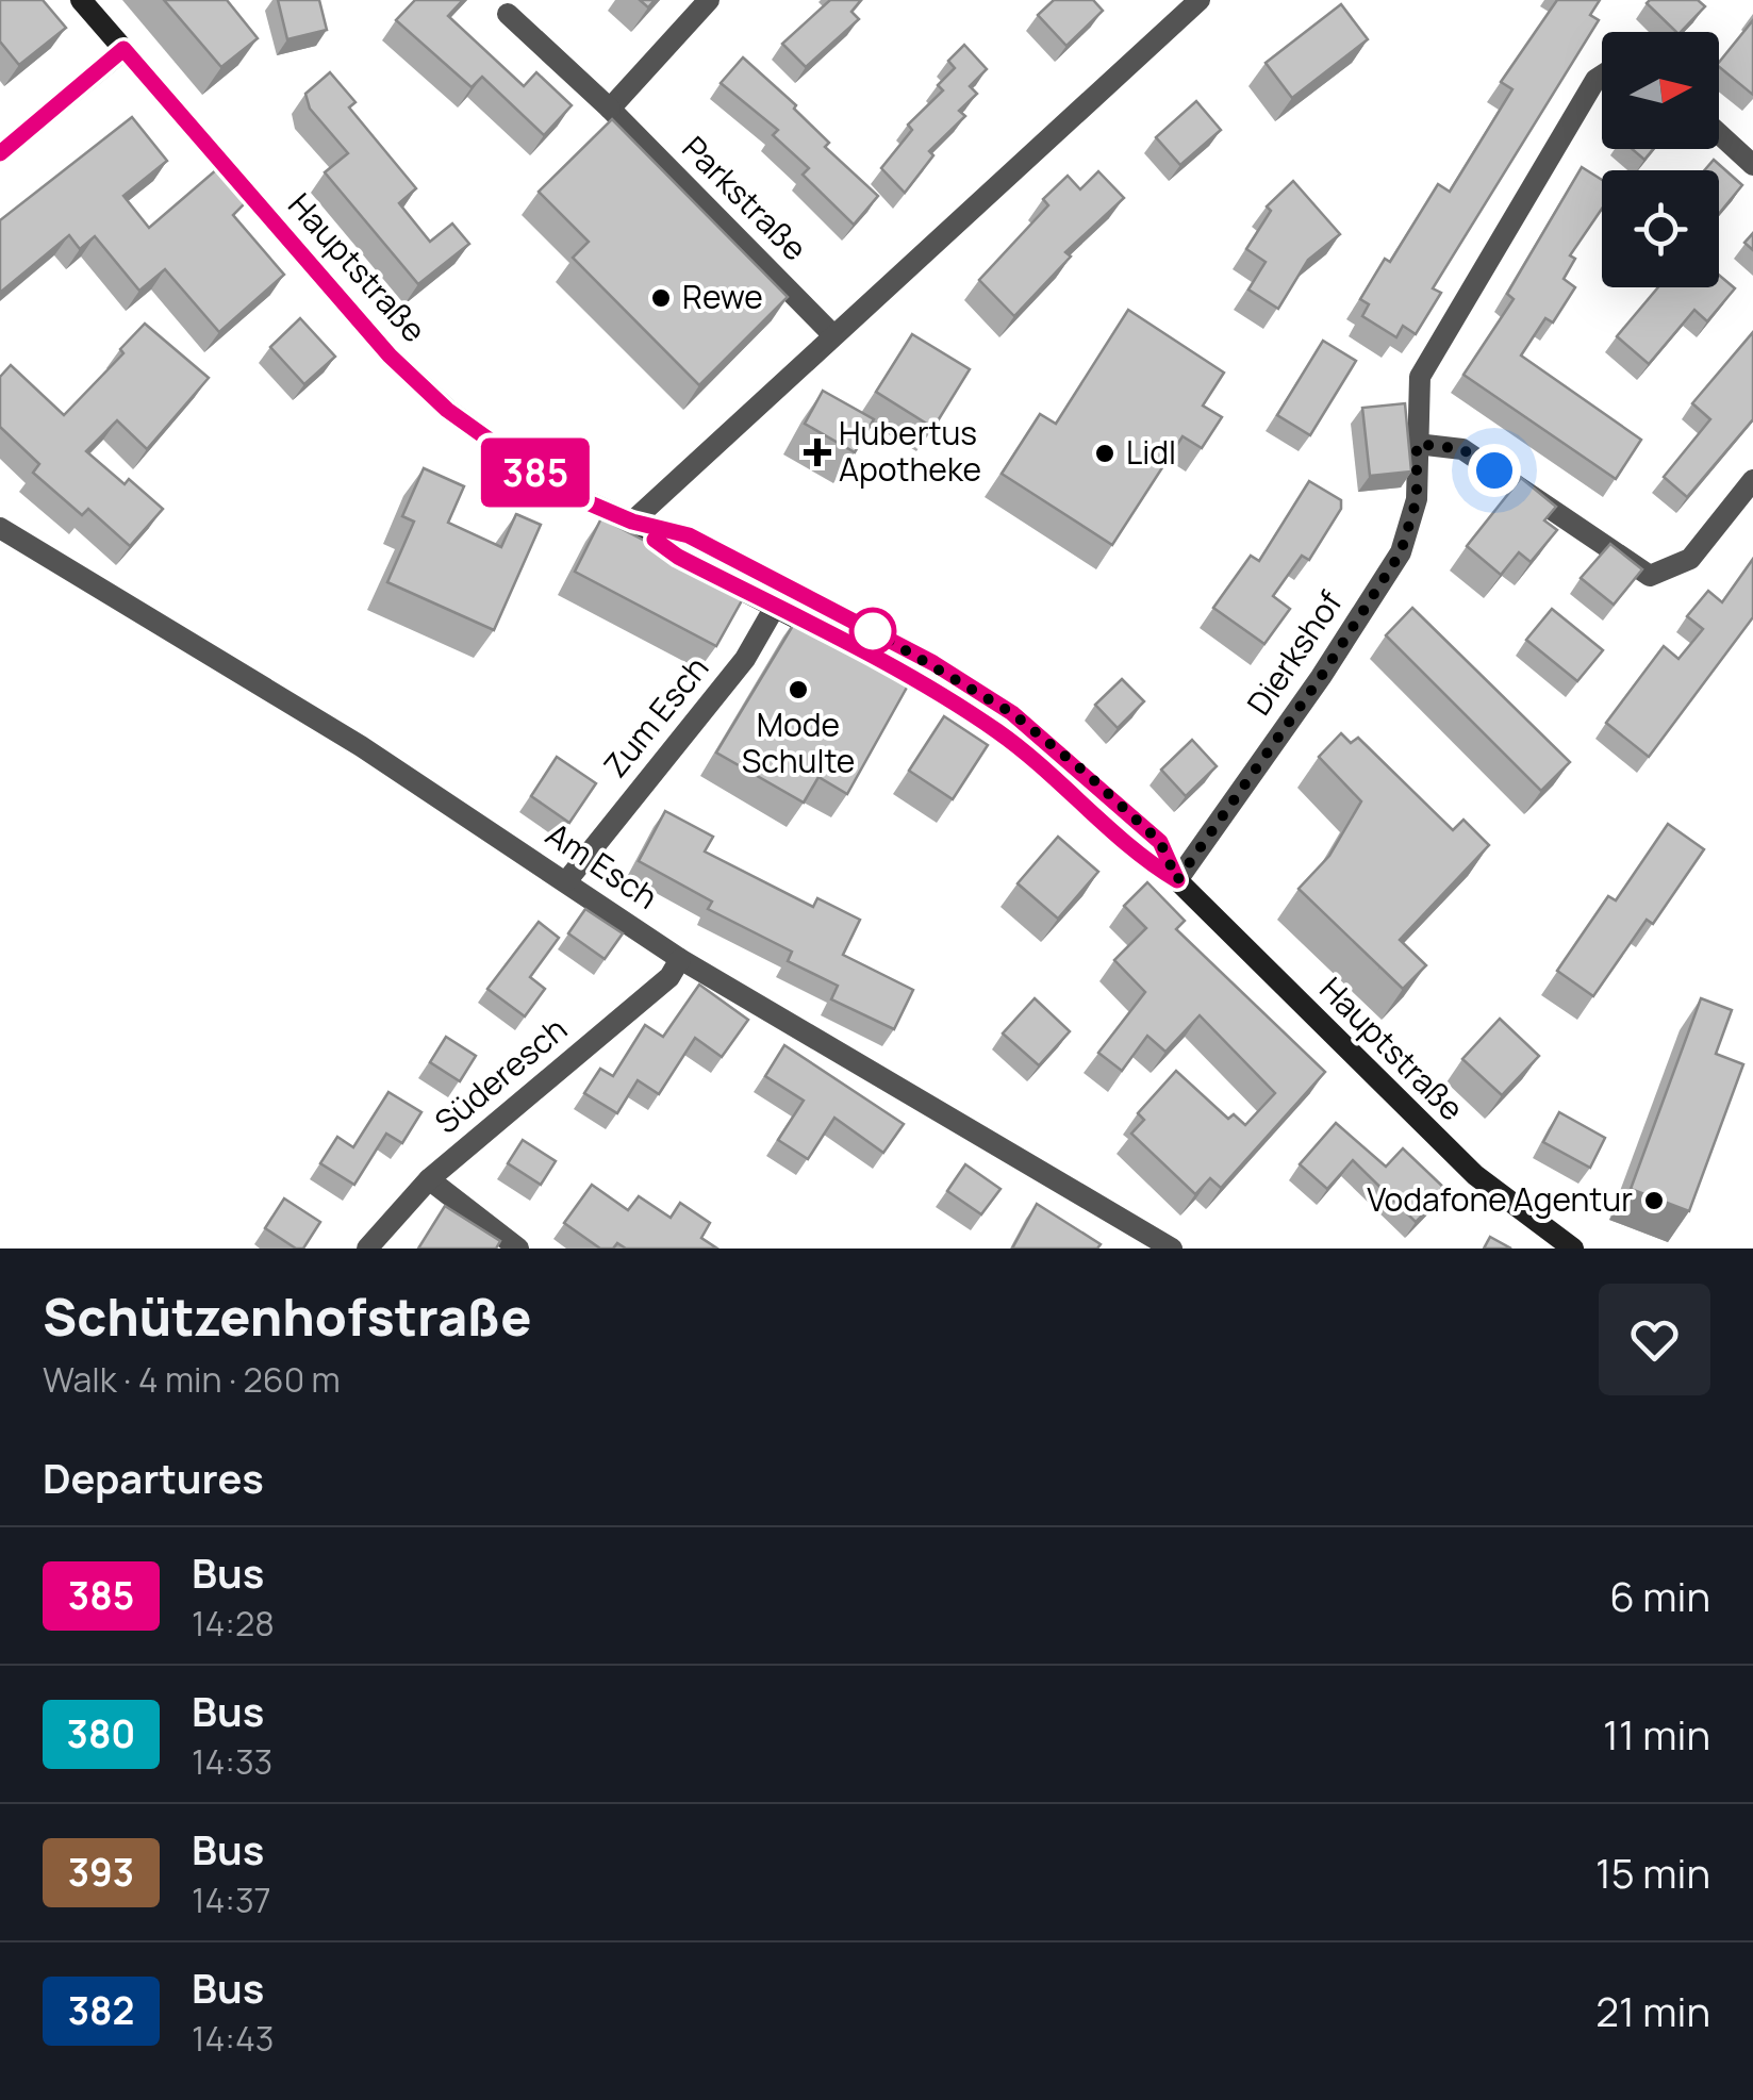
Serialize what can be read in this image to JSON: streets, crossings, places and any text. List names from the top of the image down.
{
  "streets": {
    "main road": ["Hauptstraße"],
    "street": [
      "Parkstraße",
      "Dierkshof",
      "Zum Esch",
      "Am Esch",
      "Süderesch"
    ]
  },
  "crossings": [
    ["Hauptstraße", "Dierkshof"],
    ["Hauptstraße", "Zum Esch"],
    ["Zum Esch", "Am Esch"],
    ["Am Esch", "Süderesch"]
  ],
  "places": {
    "other": [
      "Rewe",
      "Lidl",
      "Mode Schulte",
      "Vodafone Agentur"
    ],
    "health": ["Hubertus Apotheke"]
  },
  "lines": ["bus line 385"],
  "north": "right",
  "page": {
    "on_map": "385",
    "heading": [
      ["Schützenhofstraße", "Walk · 4 min · 260 m"],
      "Departures"
    ],
    "list": [
      {
        "mark": "385",
        "name": "Bus",
        "note": "14:28",
        "value": "6 min"
      },
      {
        "mark": "380",
        "name": "Bus",
        "note": "14:33",
        "value": "11 min"
      },
      {
        "mark": "393",
        "name": "Bus",
        "note": "14:37",
        "value": "15 min"
      },
      {
        "mark": "382",
        "name": "Bus",
        "note": "14:43",
        "value": "21 min"
      }
    ]
  }
}
